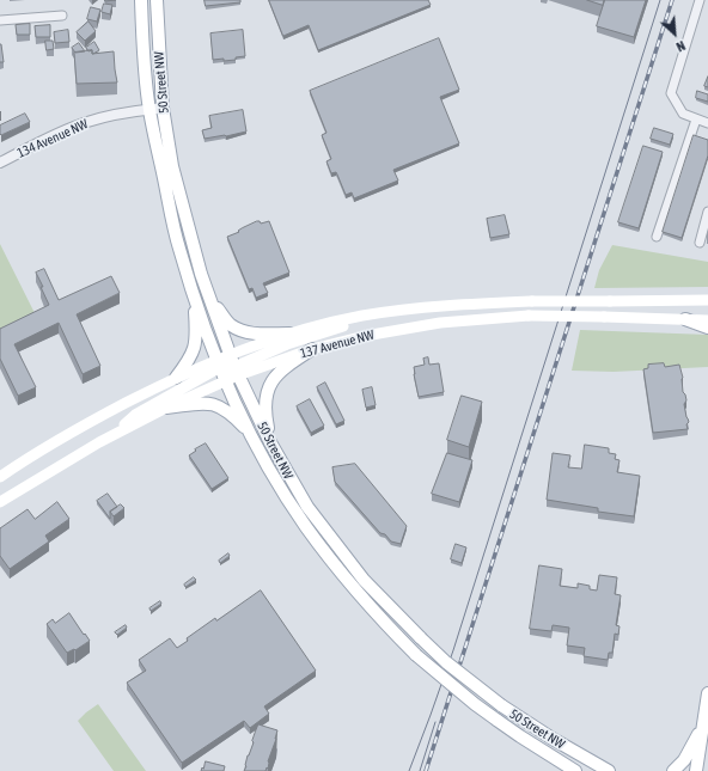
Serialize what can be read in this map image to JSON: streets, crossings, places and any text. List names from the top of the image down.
{
  "streets": {
    "main road": ["50 Street NW", "137 Avenue NW"],
    "street": ["134 Avenue NW"]
  },
  "crossings": [
    ["50 Street NW", "134 Avenue NW"],
    ["50 Street NW", "137 Avenue NW"]
  ],
  "north": "bottom right"
}
